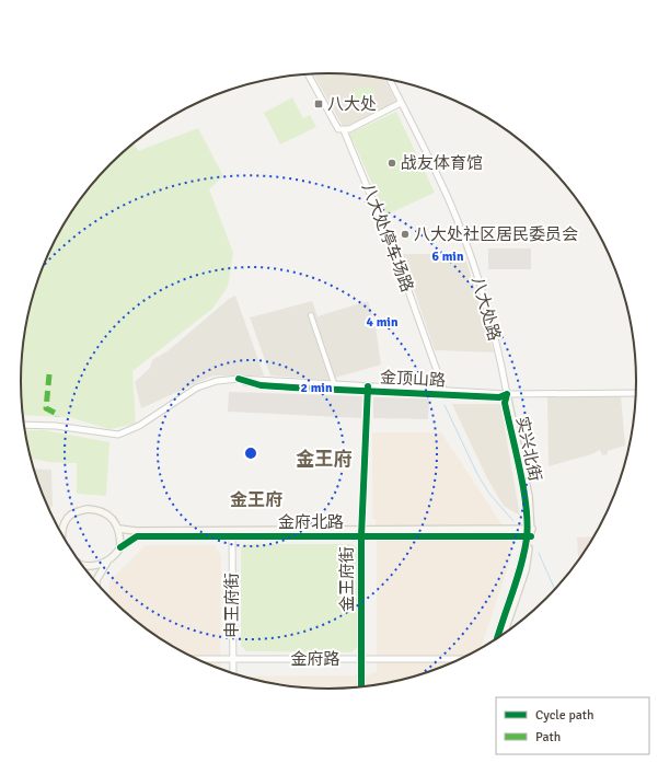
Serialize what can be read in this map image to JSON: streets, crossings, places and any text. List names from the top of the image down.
{
  "streets": {
    "main road": ["实兴北街", "金府北路"],
    "street": [
      "八大处停车场路",
      "八大处路",
      "金顶山路",
      "金王府街",
      "申王府街",
      "金府路"
    ]
  },
  "crossings": [
    ["八大处停车场路", "金顶山路"],
    ["八大处路", "金顶山路"],
    ["八大处路", "实兴北街"],
    ["金顶山路", "实兴北街"],
    ["金顶山路", "金王府街"],
    ["实兴北街", "金府北路"],
    ["金府北路", "金王府街"],
    ["金府北路", "申王府街"],
    ["金王府街", "金府路"],
    ["申王府街", "金府路"]
  ],
  "districts": ["金王府", "金王府"],
  "places": {
    "transit": ["八大处"],
    "other": ["战友体育馆", "八大处社区居民委员会"]
  },
  "legend": ["Cycle path", "Path"],
  "rings": ["6 min", "4 min", "2 min"]
}
